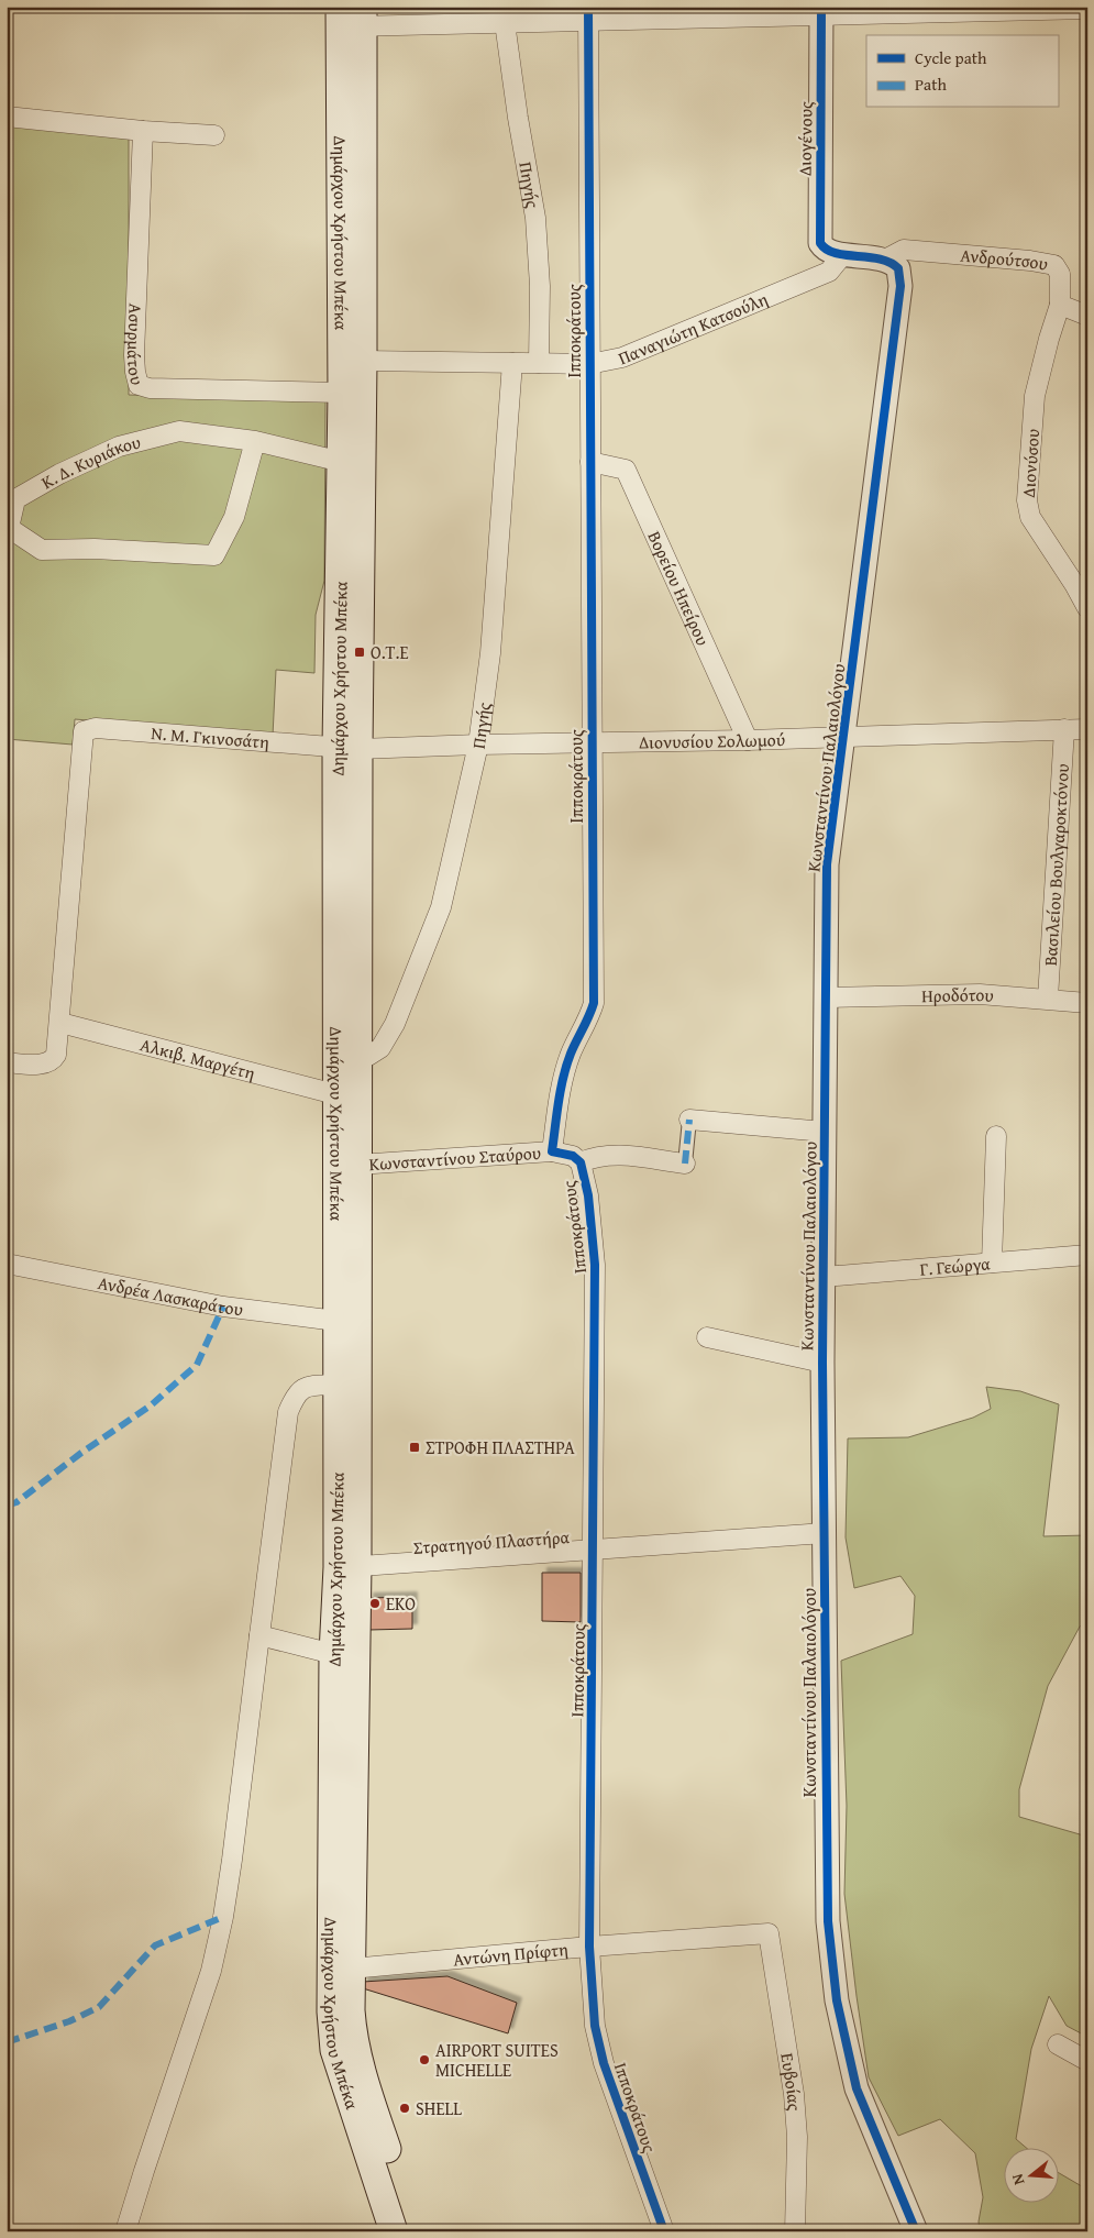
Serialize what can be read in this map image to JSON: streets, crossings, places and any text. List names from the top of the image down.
{
  "streets": {
    "main road": ["Δημάρχου Χρήστου Μπέκα"],
    "street": [
      "Διογένους",
      "Πηγής",
      "Ανδρούτσου",
      "Παναγιώτη Κατσούλη",
      "Ιπποκράτους",
      "Ασυρμάτου",
      "Διονύσου",
      "Κ. Δ. Κυριάκου",
      "Βορείου Ηπείρου",
      "Ν. Μ. Γκινοσάτη",
      "Διονυσίου Σολωμού",
      "Κωνσταντίνου Παλαιολόγου",
      "Βασιλείου Βουλγαροκτόνου",
      "Ηροδότου",
      "Αλκιβ. Μαργέτη",
      "Κωνσταντίνου Σταύρου",
      "Γ. Γεώργα",
      "Ανδρέα Λασκαράτου",
      "Στρατηγού Πλαστήρα",
      "Αντώνη Πρίφτη",
      "Ευβοίας"
    ]
  },
  "crossings": [
    ["Διογένους", "Παναγιώτη Κατσούλη"],
    ["Πηγής", "Δημάρχου Χρήστου Μπέκα"],
    ["Πηγής", "Παναγιώτη Κατσούλη"],
    ["Πηγής", "Διονυσίου Σολωμού"],
    ["Δημάρχου Χρήστου Μπέκα", "Παναγιώτη Κατσούλη"],
    ["Δημάρχου Χρήστου Μπέκα", "Ασυρμάτου"],
    ["Δημάρχου Χρήστου Μπέκα", "Κ. Δ. Κυριάκου"],
    ["Δημάρχου Χρήστου Μπέκα", "Ν. Μ. Γκινοσάτη"],
    ["Δημάρχου Χρήστου Μπέκα", "Διονυσίου Σολωμού"],
    ["Δημάρχου Χρήστου Μπέκα", "Αλκιβ. Μαργέτη"],
    ["Δημάρχου Χρήστου Μπέκα", "Κωνσταντίνου Σταύρου"],
    ["Δημάρχου Χρήστου Μπέκα", "Ανδρέα Λασκαράτου"],
    ["Δημάρχου Χρήστου Μπέκα", "Στρατηγού Πλαστήρα"],
    ["Δημάρχου Χρήστου Μπέκα", "Αντώνη Πρίφτη"],
    ["Ανδρούτσου", "Διονύσου"],
    ["Ανδρούτσου", "Κωνσταντίνου Παλαιολόγου"],
    ["Παναγιώτη Κατσούλη", "Ιπποκράτους"],
    ["Ιπποκράτους", "Βορείου Ηπείρου"],
    ["Ιπποκράτους", "Διονυσίου Σολωμού"],
    ["Ιπποκράτους", "Κωνσταντίνου Σταύρου"],
    ["Ιπποκράτους", "Στρατηγού Πλαστήρα"],
    ["Ιπποκράτους", "Αντώνη Πρίφτη"],
    ["Βορείου Ηπείρου", "Διονυσίου Σολωμού"],
    ["Ν. Μ. Γκινοσάτη", "Διονυσίου Σολωμού"],
    ["Ν. Μ. Γκινοσάτη", "Αλκιβ. Μαργέτη"],
    ["Διονυσίου Σολωμού", "Κωνσταντίνου Παλαιολόγου"],
    ["Διονυσίου Σολωμού", "Βασιλείου Βουλγαροκτόνου"],
    ["Κωνσταντίνου Παλαιολόγου", "Ηροδότου"],
    ["Κωνσταντίνου Παλαιολόγου", "Γ. Γεώργα"],
    ["Κωνσταντίνου Παλαιολόγου", "Στρατηγού Πλαστήρα"],
    ["Βασιλείου Βουλγαροκτόνου", "Ηροδότου"],
    ["Αντώνη Πρίφτη", "Ευβοίας"]
  ],
  "places": {
    "transit": ["Ο.Τ.Ε", "ΣΤΡΟΦΗ ΠΛΑΣΤΗΡΑ"],
    "other": ["ΕΚΟ", "AIRPORT SUITES MICHELLE", "SHELL"]
  },
  "legend": ["Cycle path", "Path"],
  "north": "left"
}
